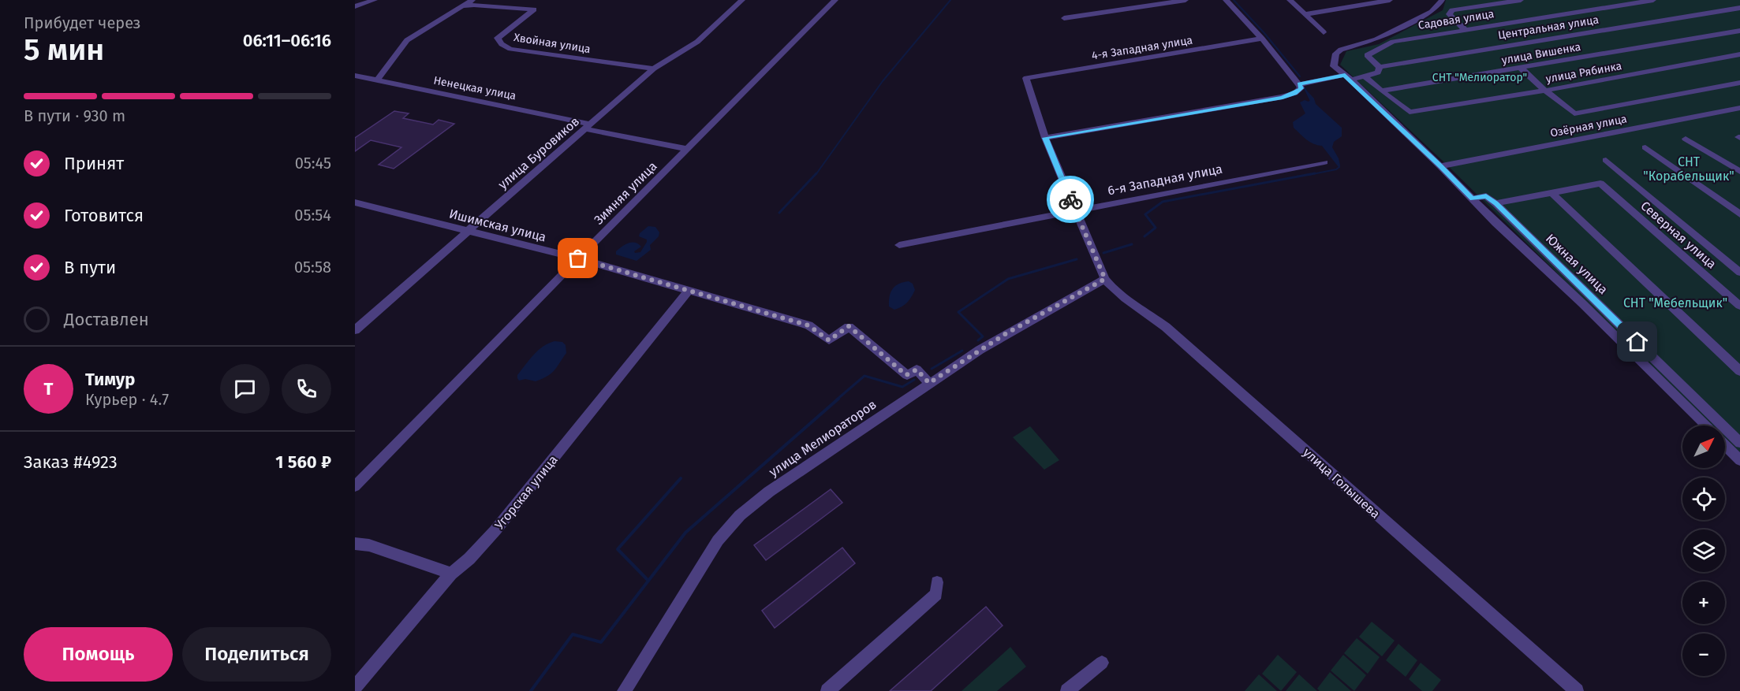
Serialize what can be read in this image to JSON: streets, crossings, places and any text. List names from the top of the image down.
{
  "streets": {
    "street": [
      "Садовая улица",
      "Центральная улица",
      "Хвойная улица",
      "4-я Западная улица",
      "улица Вишенка",
      "улица Рябинка",
      "Ненецкая улица",
      "Озёрная улица",
      "улица Буровиков",
      "6-я Западная улица",
      "Зимняя улица",
      "Ишимская улица",
      "Северная улица",
      "Южная улица",
      "улица Мелиораторов",
      "улица Голышева",
      "Угорская улица"
    ]
  },
  "crossings": [
    ["Садовая улица", "Центральная улица"],
    ["Хвойная улица", "улица Буровиков"],
    ["улица Вишенка", "улица Рябинка"],
    ["улица Рябинка", "Озёрная улица"],
    ["Ненецкая улица", "улица Буровиков"],
    ["Ненецкая улица", "Зимняя улица"],
    ["улица Буровиков", "Ишимская улица"],
    ["Зимняя улица", "Ишимская улица"],
    ["Ишимская улица", "улица Мелиораторов"],
    ["Ишимская улица", "Угорская улица"],
    ["улица Мелиораторов", "улица Голышева"]
  ],
  "parks": ["СНТ \"Мелиоратор\"", "СНТ \"Корабельщик\"", "СНТ \"Мебельщик\""],
  "north": "top right",
  "page": {
    "heading": ["5 мин", "Прибудет через", "06:11–06:16"],
    "panel": [
      "Тимур",
      "Курьер · 4.7",
      "Заказ #4923",
      "1 560 ₽"
    ],
    "bar": "В пути · 930 m",
    "list": [
      ["Принят", "05:45"],
      ["Готовится", "05:54"],
      ["В пути", "05:58"],
      "Доставлен"
    ],
    "round": "Т",
    "map_buttons": ["+", "−"],
    "buttons": ["Помощь", "Поделиться"]
  }
}
